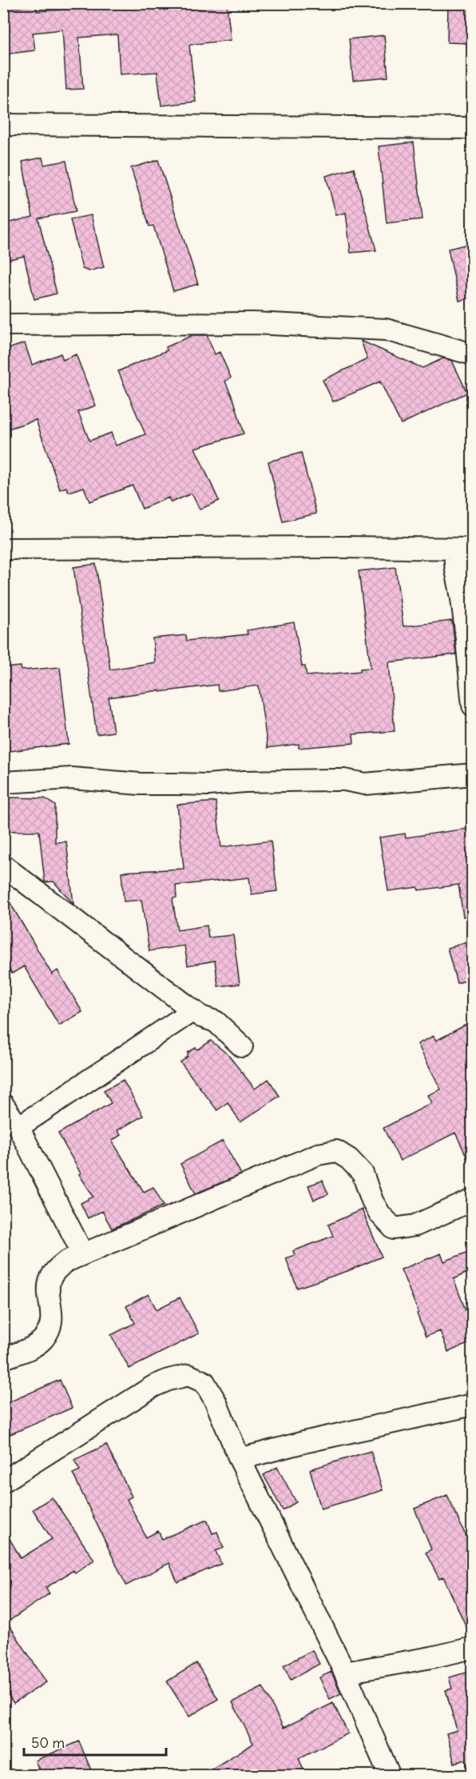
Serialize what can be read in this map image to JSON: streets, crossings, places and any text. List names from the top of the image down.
{
  "scale_bar": "50 m"
}
